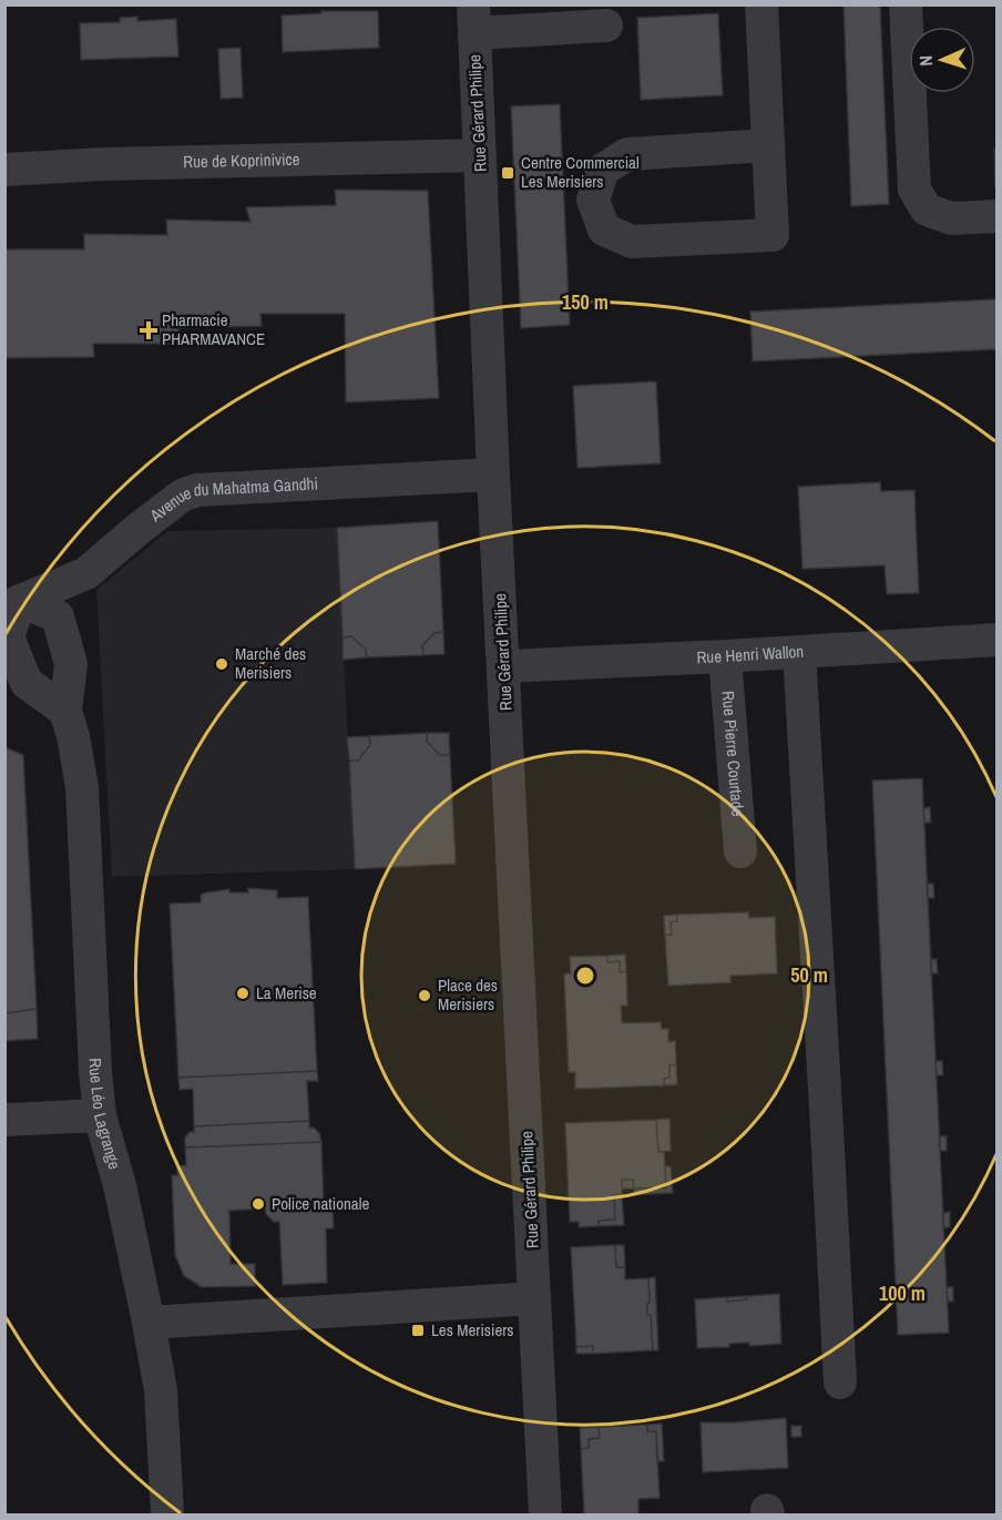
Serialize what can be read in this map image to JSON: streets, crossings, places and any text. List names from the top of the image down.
{
  "streets": {
    "street": [
      "Rue Gérard Philipe",
      "Rue de Koprinivice",
      "Avenue du Mahatma Gandhi",
      "Rue Henri Wallon",
      "Rue Pierre Courtade",
      "Rue Léo Lagrange"
    ]
  },
  "crossings": [
    ["Rue Gérard Philipe", "Rue de Koprinivice"],
    ["Rue Gérard Philipe", "Avenue du Mahatma Gandhi"],
    ["Rue Gérard Philipe", "Rue Henri Wallon"],
    ["Avenue du Mahatma Gandhi", "Rue Léo Lagrange"],
    ["Rue Henri Wallon", "Rue Pierre Courtade"]
  ],
  "places": {
    "transit": ["Centre Commercial Les Merisiers", "Les Merisiers"],
    "health": ["Pharmacie PHARMAVANCE"],
    "other": [
      "Marché des Merisiers",
      "La Merise",
      "Place des Merisiers",
      "Police nationale"
    ]
  },
  "north": "left",
  "rings": ["150 m", "50 m", "100 m"]
}
